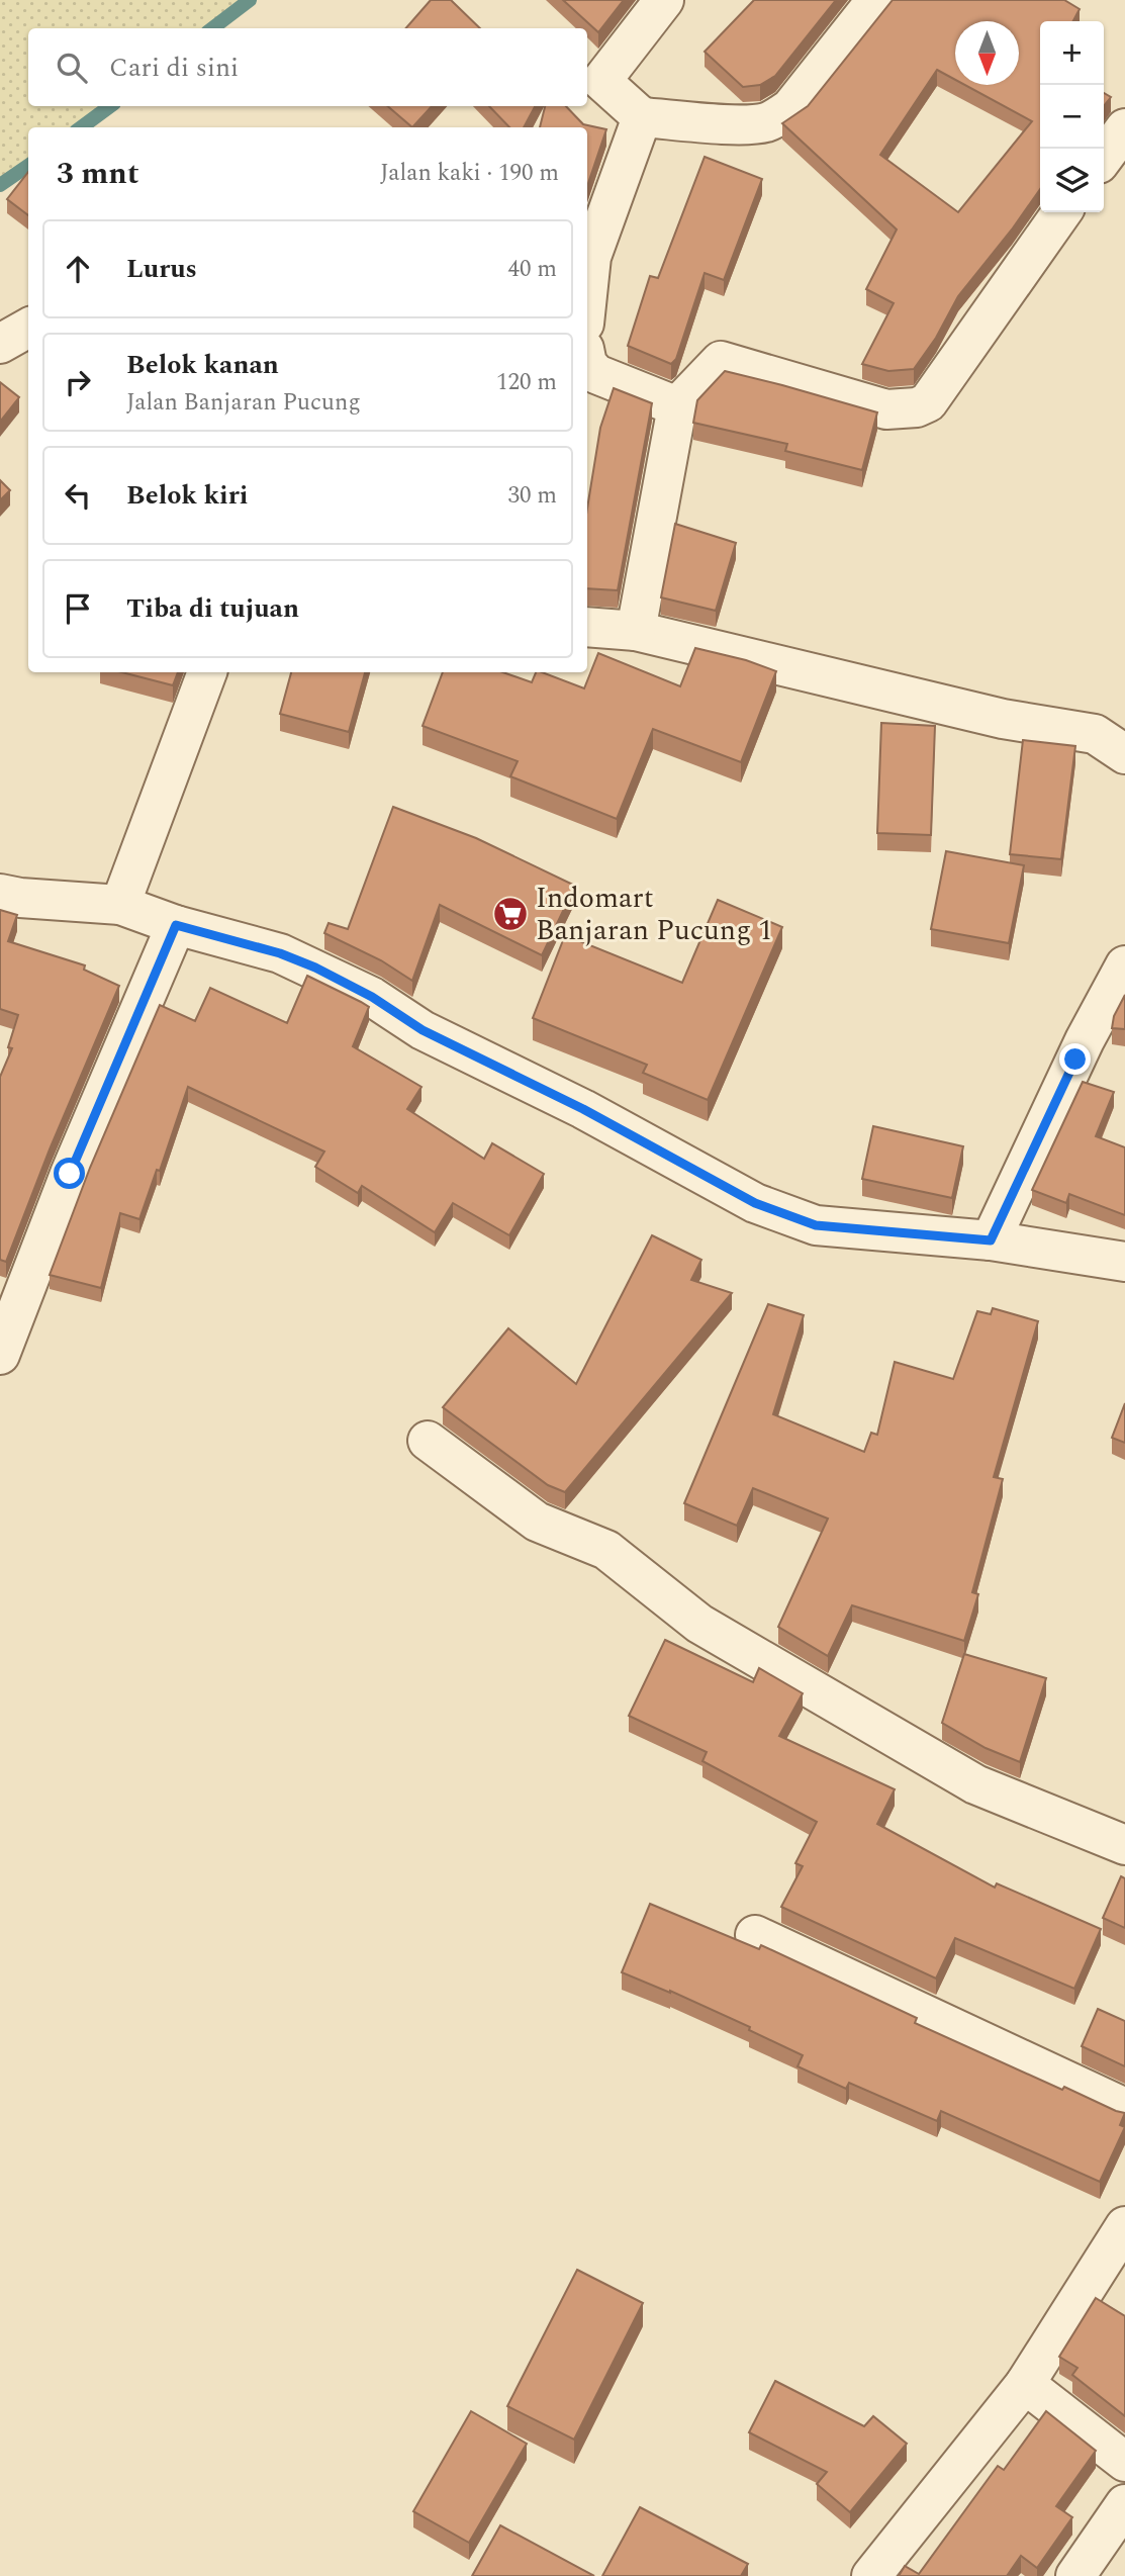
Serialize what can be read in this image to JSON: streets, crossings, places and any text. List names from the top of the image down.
{
  "places": {
    "supermarket": ["Indomart Banjaran Pucung 1"]
  },
  "north": "bottom",
  "page": {
    "map_buttons": ["+", "−"],
    "search": "Cari di sini",
    "heading": ["3 mnt", "Jalan kaki · 190 m"],
    "list": [
      ["Lurus", "40 m"],
      ["Belok kanan", "Jalan Banjaran Pucung", "120 m"],
      ["Belok kiri", "30 m"],
      "Tiba di tujuan"
    ]
  }
}
